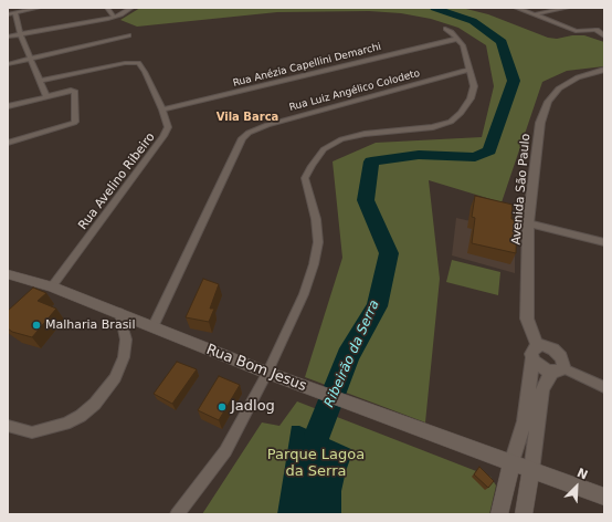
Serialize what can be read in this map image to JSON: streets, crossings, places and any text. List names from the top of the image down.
{
  "streets": {
    "main road": ["Rua Bom Jesus"],
    "street": [
      "Rua Anézia Capellini Demarchi",
      "Rua Luiz Angélico Colodeto",
      "Rua Avelino Ribeiro",
      "Avenida São Paulo"
    ]
  },
  "crossings": [
    ["Rua Anézia Capellini Demarchi", "Rua Avelino Ribeiro"],
    ["Rua Luiz Angélico Colodeto", "Rua Bom Jesus"],
    ["Rua Avelino Ribeiro", "Rua Bom Jesus"]
  ],
  "districts": ["Vila Barca"],
  "water": ["Ribeirão da Serra"],
  "parks": ["Parque Lagoa da Serra"],
  "places": ["Malharia Brasil", "Jadlog"],
  "north": "top right"
}
